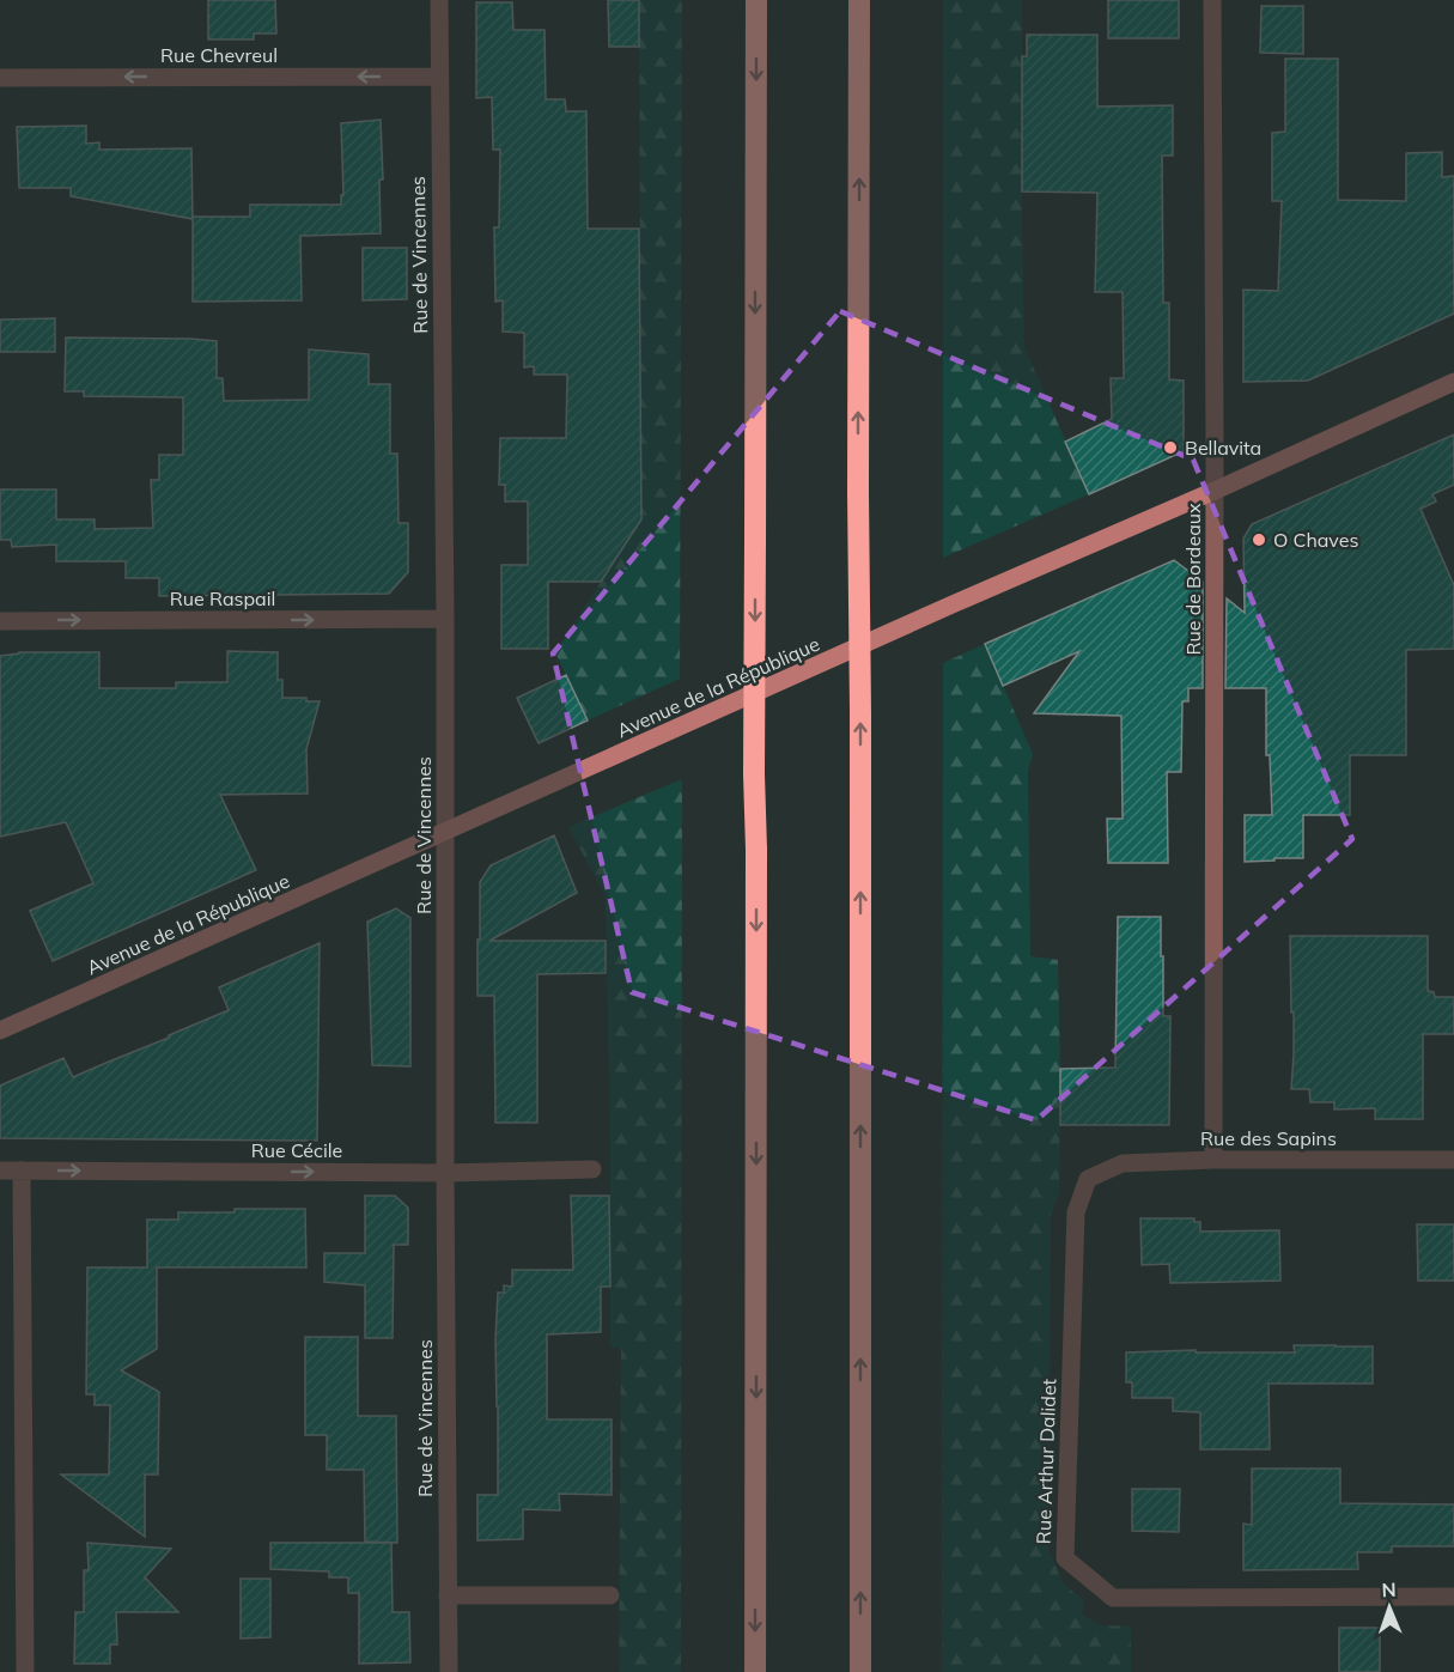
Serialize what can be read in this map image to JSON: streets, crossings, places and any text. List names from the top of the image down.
{
  "streets": {
    "main road": ["Avenue de la République"],
    "street": [
      "Rue Chevreul",
      "Rue de Vincennes",
      "Rue de Bordeaux",
      "Rue Raspail",
      "Rue des Sapins",
      "Rue Cécile",
      "Rue Arthur Dalidet"
    ]
  },
  "crossings": [
    ["Rue Chevreul", "Rue de Vincennes"],
    ["Rue de Vincennes", "Rue Raspail"],
    ["Rue de Vincennes", "Avenue de la République"],
    ["Rue de Vincennes", "Rue Cécile"],
    ["Rue de Bordeaux", "Avenue de la République"],
    ["Rue de Bordeaux", "Rue des Sapins"],
    ["Rue des Sapins", "Rue Arthur Dalidet"]
  ],
  "one_way": ["Rue Chevreul", "Rue Raspail", "Rue Cécile"],
  "places": ["Bellavita", "O Chaves"],
  "north": "top"
}
